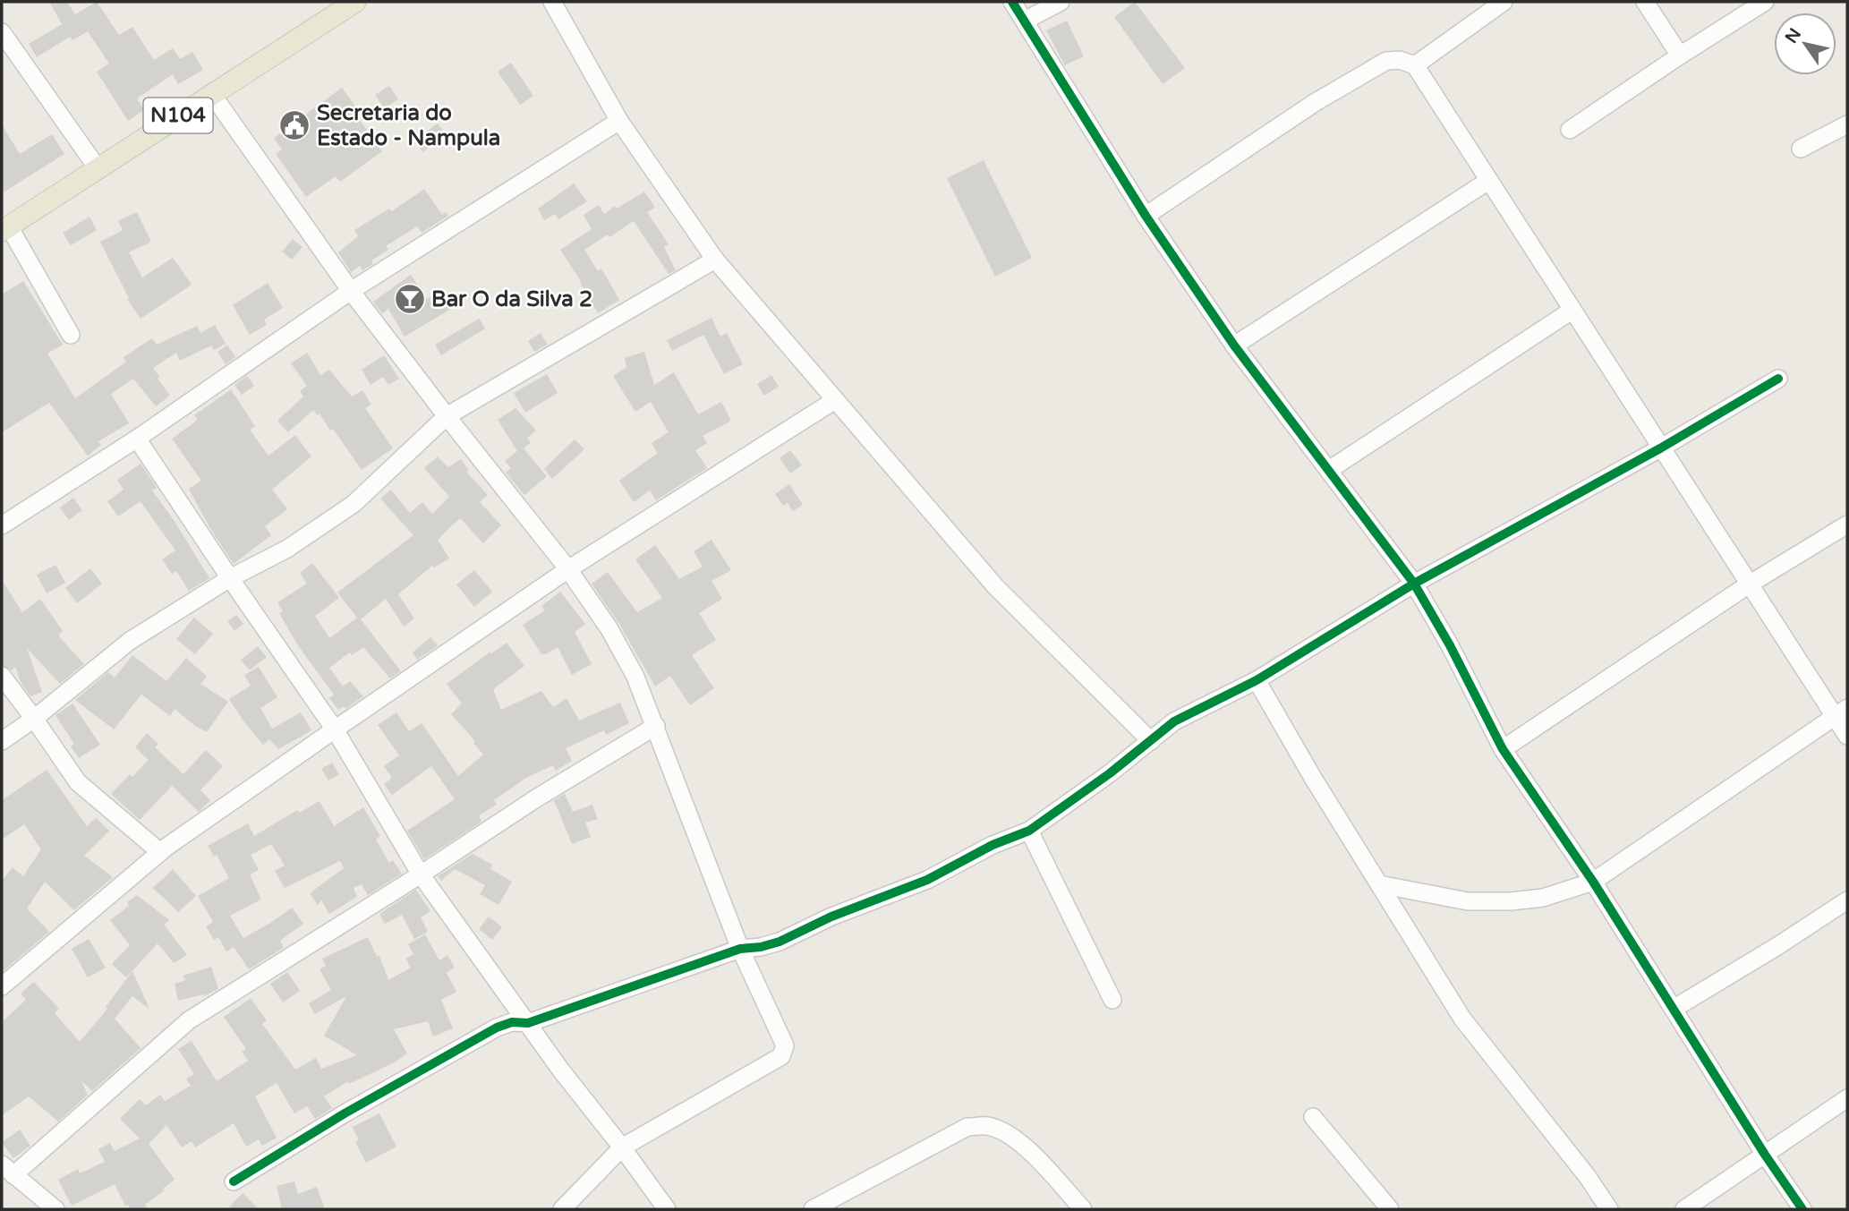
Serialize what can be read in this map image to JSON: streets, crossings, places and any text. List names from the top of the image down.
{
  "streets": {
    "main road": ["N104"]
  },
  "places": {
    "public building": ["Secretaria do Estado - Nampula"],
    "bar": ["Bar O da Silva 2"]
  },
  "north": "top left"
}
